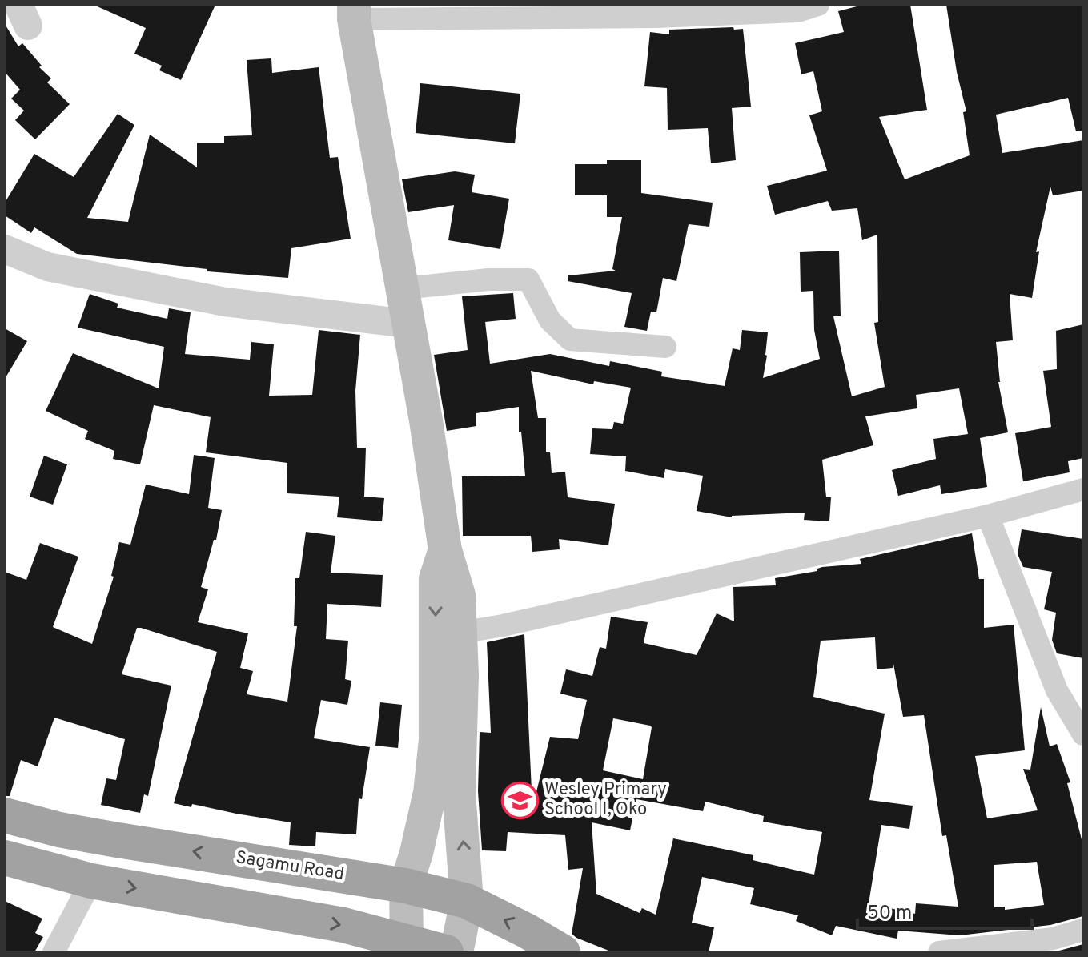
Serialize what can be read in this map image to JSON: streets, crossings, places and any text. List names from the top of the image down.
{
  "streets": {
    "highway": ["Sagamu Road"]
  },
  "places": {
    "school or university": ["Wesley Primary School I, Oko"]
  },
  "scale_bar": "50 m"
}
